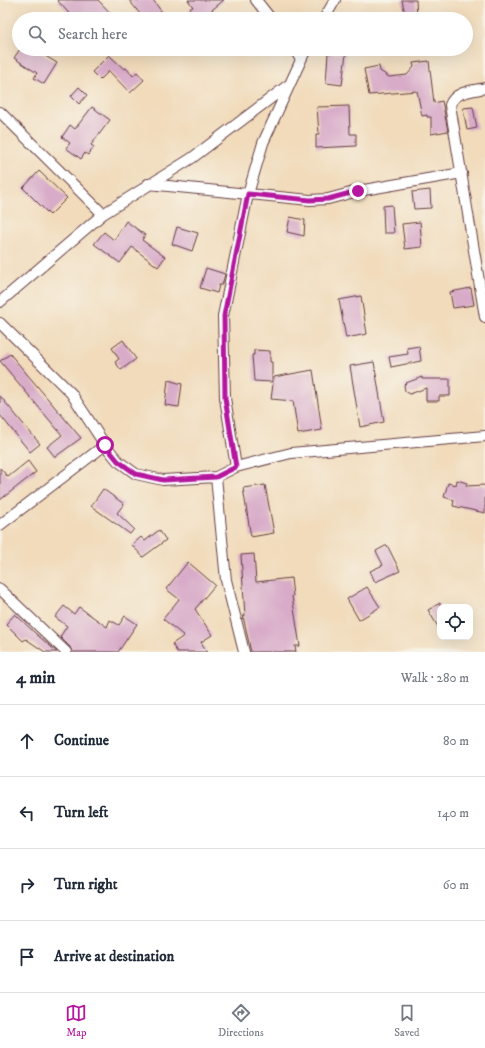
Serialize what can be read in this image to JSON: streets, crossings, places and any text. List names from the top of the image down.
{
  "page": {
    "search": "Search here",
    "heading": ["4 min", "Walk · 280 m"],
    "list": [
      ["Continue", "80 m"],
      ["Turn left", "140 m"],
      ["Turn right", "60 m"],
      "Arrive at destination"
    ],
    "nav": ["Map", "Directions", "Saved"]
  }
}
